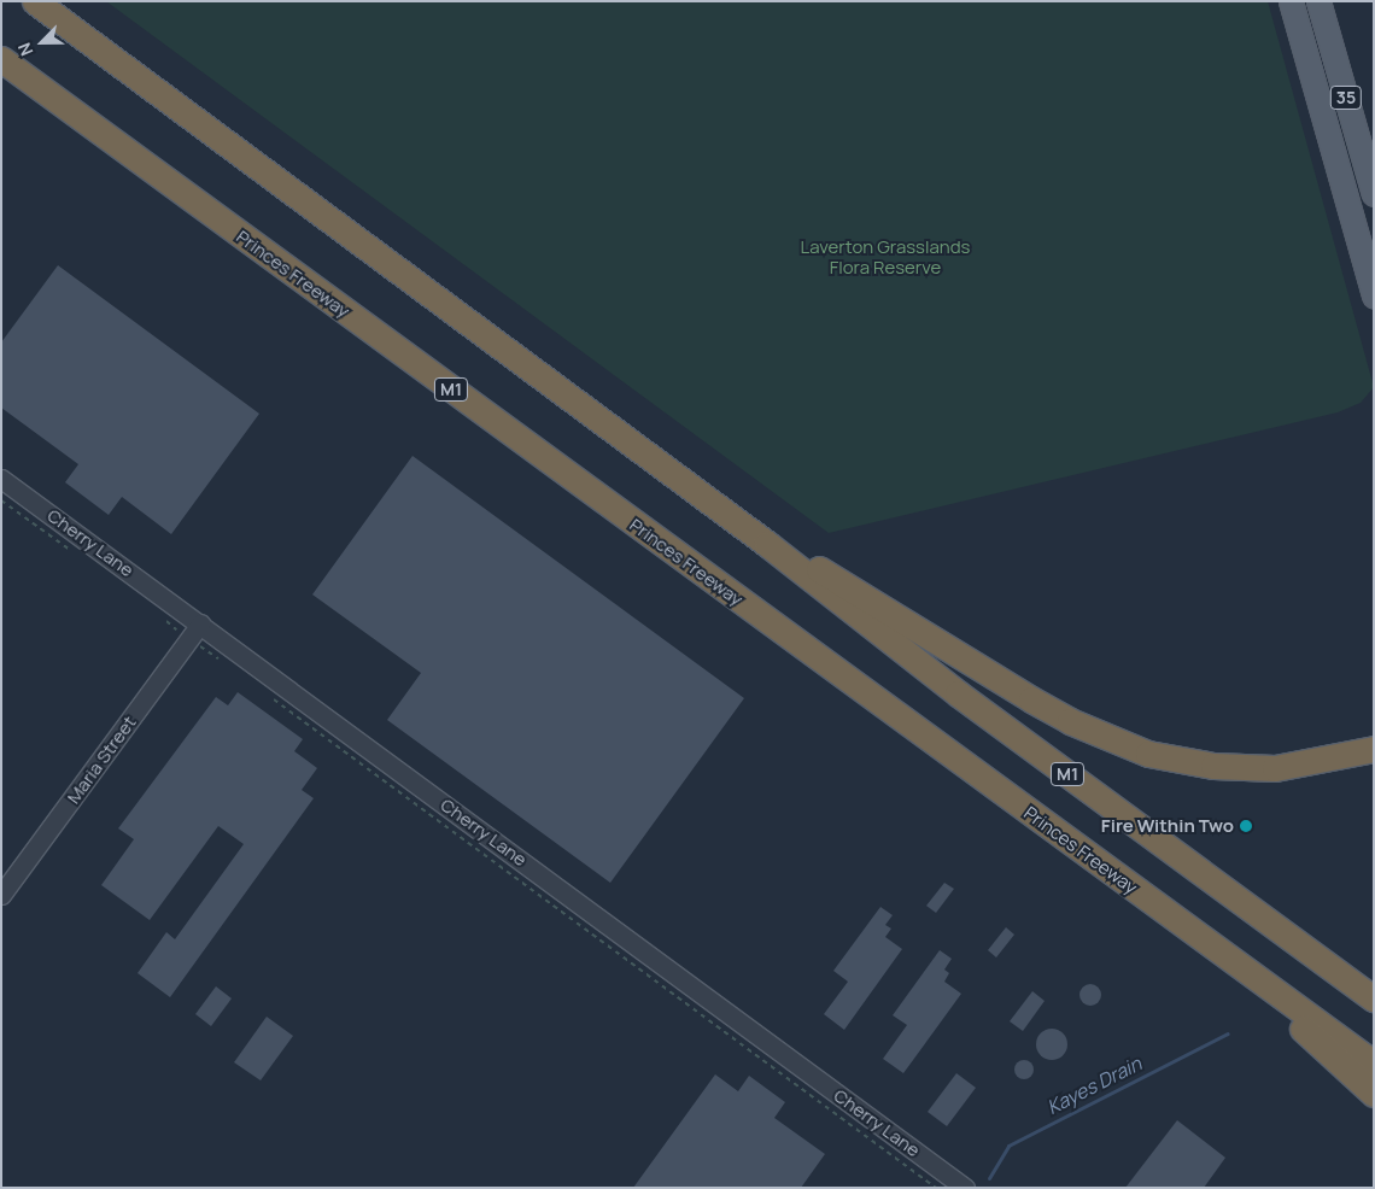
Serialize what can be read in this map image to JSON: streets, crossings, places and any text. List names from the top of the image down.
{
  "streets": {
    "highway": ["Princes Freeway", "M1"],
    "main road": ["35"],
    "street": ["Cherry Lane", "Maria Street"]
  },
  "crossings": [
    ["Cherry Lane", "Maria Street"]
  ],
  "water": ["Kayes Drain"],
  "parks": ["Laverton Grasslands Flora Reserve"],
  "places": ["Fire Within Two"],
  "north": "bottom left"
}
